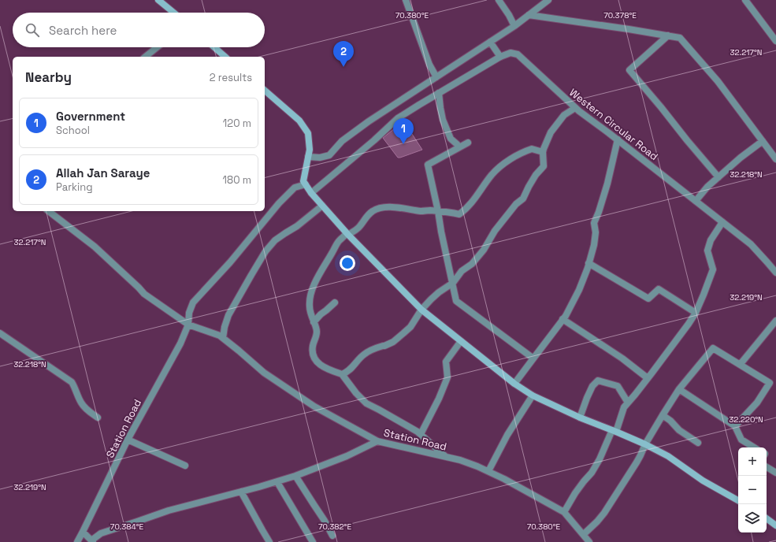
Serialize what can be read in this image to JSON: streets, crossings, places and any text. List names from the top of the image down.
{
  "streets": {
    "street": ["Western Circular Road", "Station Road"]
  },
  "page": {
    "search": "Search here",
    "pins": ["2", "1"],
    "heading": ["Nearby", "2 results"],
    "list": [
      {
        "mark": "1",
        "name": "Government",
        "note": "School",
        "value": "120 m"
      },
      {
        "mark": "2",
        "name": "Allah Jan Saraye",
        "note": "Parking",
        "value": "180 m"
      }
    ],
    "map_buttons": ["+", "−"]
  },
  "coordinates": [
    "70.380°E",
    "70.378°E",
    "32.217°N",
    "32.218°N",
    "32.219°N",
    "32.220°N",
    "70.384°E",
    "70.382°E"
  ]
}
